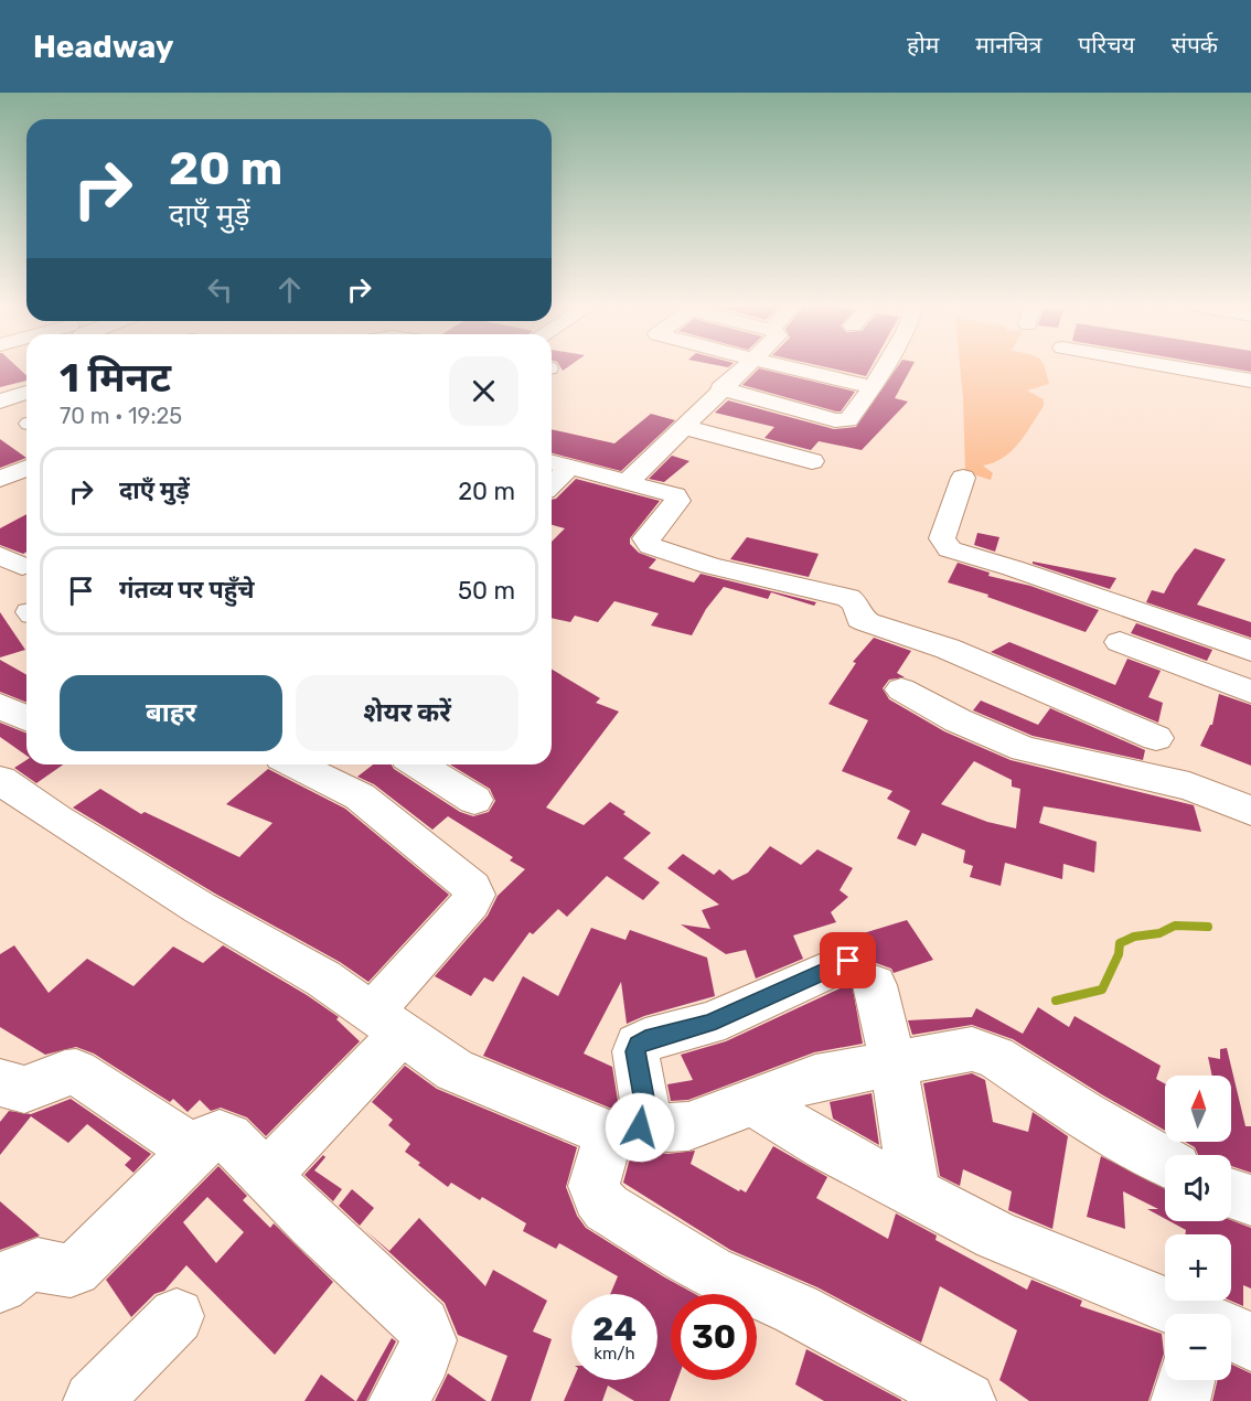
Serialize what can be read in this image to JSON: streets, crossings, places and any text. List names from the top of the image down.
{
  "north": "top",
  "page": {
    "header": "Headway",
    "nav": [
      "होम",
      "मानचित्र",
      "परिचय",
      "संपर्क"
    ],
    "turn": ["20 m", "दाएँ मुड़ें"],
    "heading": ["1 मिनट", "70 m · 19:25"],
    "list": [
      {
        "name": "दाएँ मुड़ें",
        "value": "20 m"
      },
      {
        "name": "गंतव्य पर पहुँचे",
        "value": "50 m"
      }
    ],
    "buttons": ["बाहर", "शेयर करें"],
    "map_buttons": ["+", "−"],
    "speed": "24 km/h",
    "limit": "30"
  }
}
